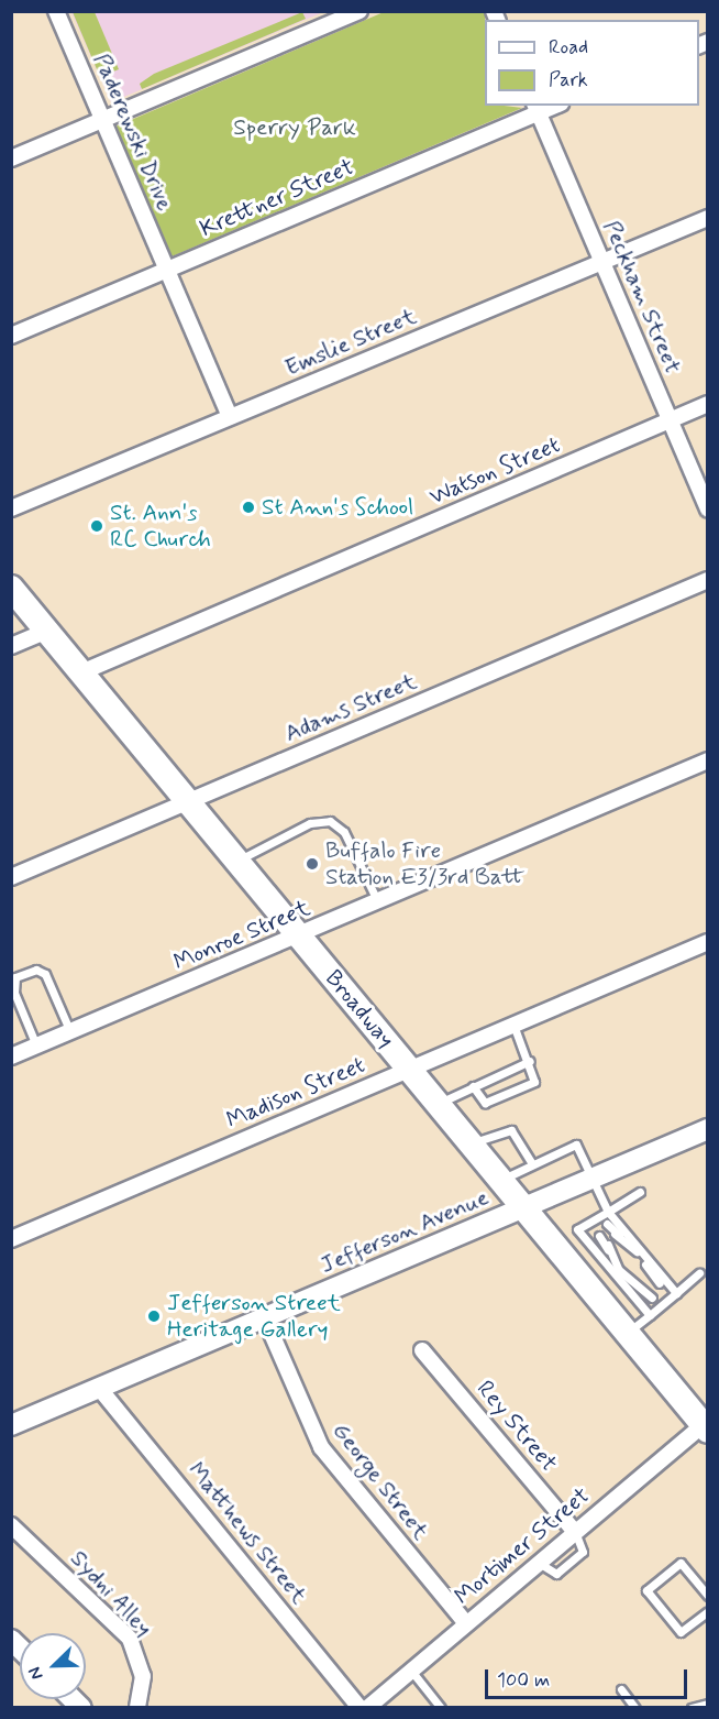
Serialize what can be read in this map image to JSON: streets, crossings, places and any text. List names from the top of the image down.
{
  "streets": {
    "main road": ["Broadway"],
    "street": [
      "Paderewski Drive",
      "Krettner Street",
      "Peckham Street",
      "Emslie Street",
      "Watson Street",
      "Adams Street",
      "Monroe Street",
      "Madison Street",
      "Jefferson Avenue",
      "Rey Street",
      "George Street",
      "Matthews Street",
      "Mortimer Street",
      "Sydni Alley"
    ]
  },
  "crossings": [
    ["Paderewski Drive", "Krettner Street"],
    ["Paderewski Drive", "Emslie Street"],
    ["Krettner Street", "Peckham Street"],
    ["Peckham Street", "Emslie Street"],
    ["Peckham Street", "Watson Street"],
    ["Watson Street", "Broadway"],
    ["Adams Street", "Broadway"],
    ["Monroe Street", "Broadway"],
    ["Broadway", "Madison Street"],
    ["Broadway", "Jefferson Avenue"],
    ["Broadway", "Mortimer Street"],
    ["Jefferson Avenue", "George Street"],
    ["Jefferson Avenue", "Matthews Street"],
    ["Rey Street", "Mortimer Street"],
    ["George Street", "Mortimer Street"]
  ],
  "parks": ["Sperry Park"],
  "places": [
    "St Ann's School",
    "St. Ann's RC Church",
    "Buffalo Fire Station E3/3rd Batt",
    "Jefferson Street Heritage Gallery"
  ],
  "legend": ["Road", "Park"],
  "scale_bar": "100 m",
  "north": "bottom left"
}
